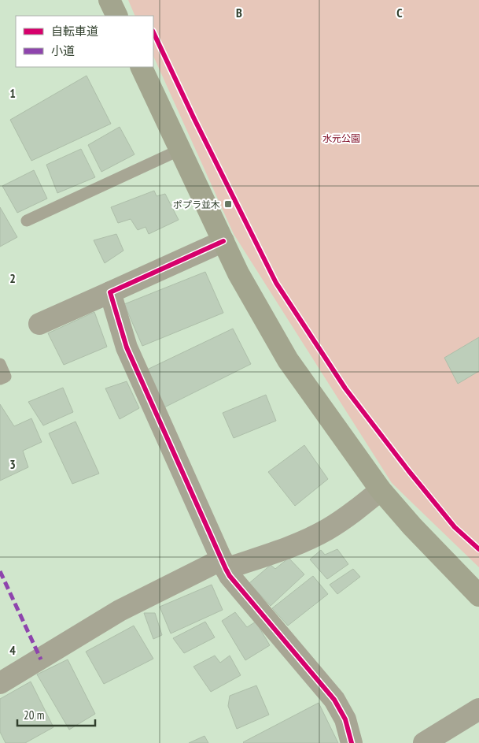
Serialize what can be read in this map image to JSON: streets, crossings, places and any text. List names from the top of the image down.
{
  "parks": ["水元公園"],
  "places": {
    "transit": ["ポプラ並木"]
  },
  "legend": ["自転車道", "小道"],
  "scale_bar": "20 m",
  "grid": {
    "columns": ["B", "C"],
    "rows": [
      "1",
      "2",
      "3",
      "4"
    ]
  }
}
